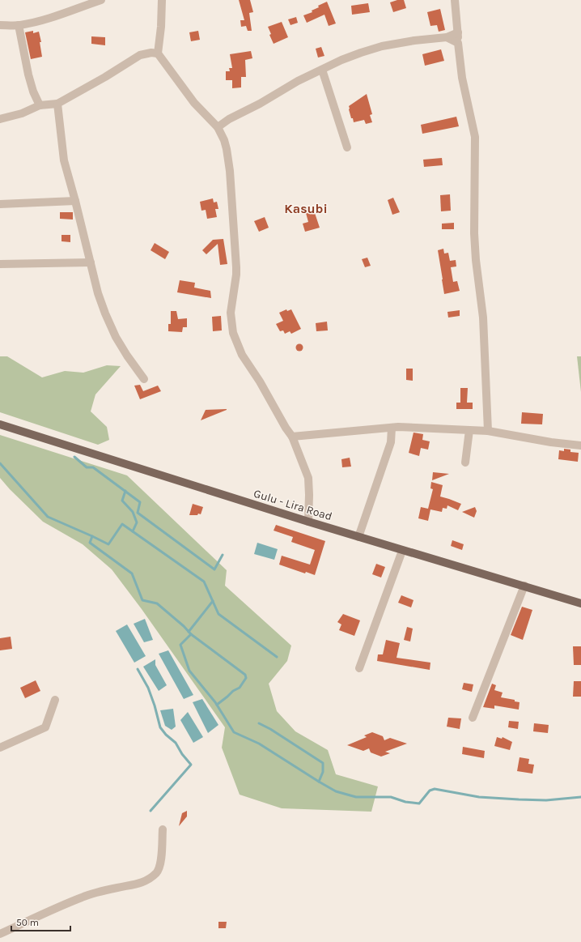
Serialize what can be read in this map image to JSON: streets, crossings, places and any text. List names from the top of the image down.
{
  "streets": {
    "main road": ["Gulu - Lira Road"]
  },
  "districts": ["Kasubi"],
  "scale_bar": "50 m"
}
